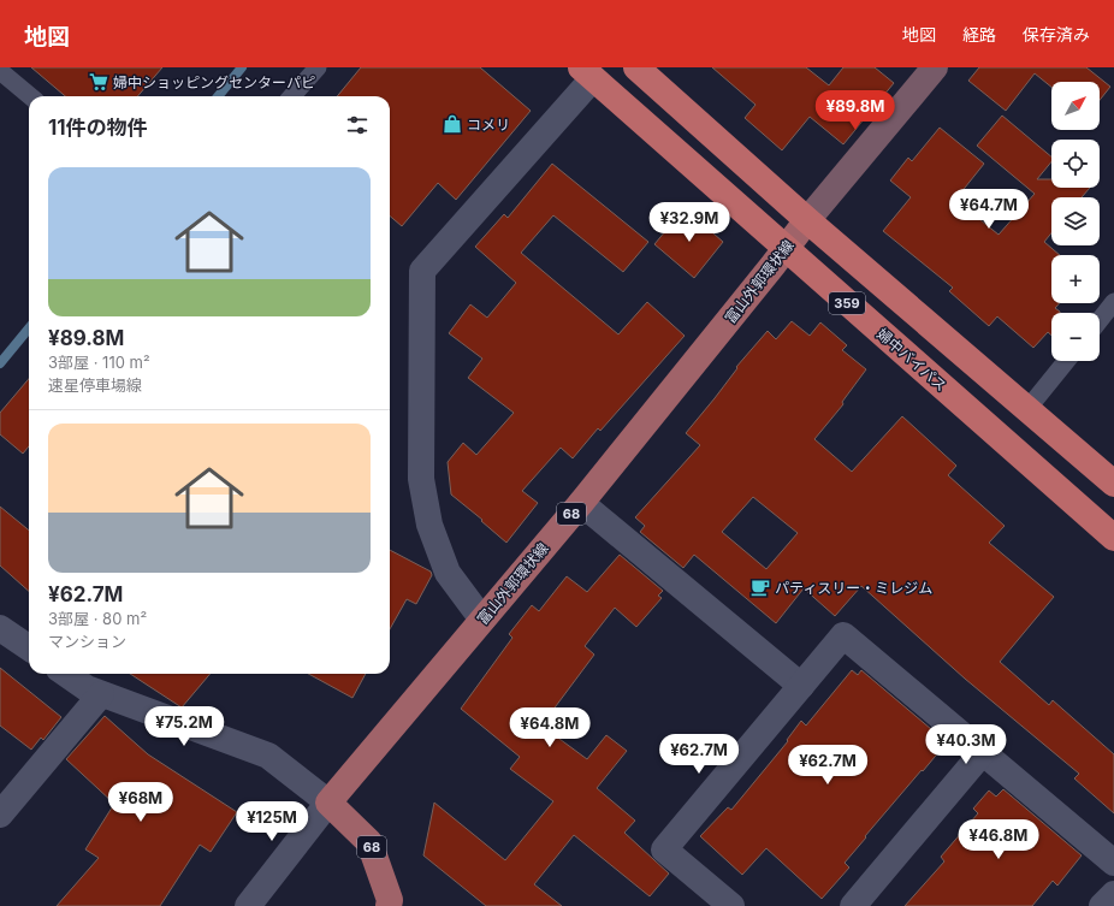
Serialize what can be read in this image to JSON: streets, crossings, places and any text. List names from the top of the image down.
{
  "streets": {
    "highway": ["359", "婦中バイパス"],
    "main road": ["富山外郭環状線", "68"]
  },
  "crossings": [
    ["富山外郭環状線", "359"],
    ["富山外郭環状線", "婦中バイパス"],
    ["富山外郭環状線", "68"]
  ],
  "places": {
    "supermarket": ["婦中ショッピングセンターパピ"],
    "shop": ["コメリ"],
    "cafe": ["パティスリー・ミレジム"]
  },
  "north": "top right",
  "page": {
    "header": "地図",
    "nav": ["地図", "経路", "保存済み"],
    "map_buttons": ["+", "−"],
    "price": [
      "¥89.8M",
      "¥64.7M",
      "¥32.9M",
      "¥75.2M",
      "¥64.8M",
      "¥40.3M",
      "¥62.7M",
      "¥62.7M",
      "¥68M",
      "¥125M",
      "¥46.8M"
    ],
    "heading": "11件の物件",
    "list": [
      {
        "name": "¥89.8M",
        "note": "3部屋 · 110 m² · 速星停車場線"
      },
      {
        "name": "¥62.7M",
        "note": "3部屋 · 80 m² · マンション"
      }
    ]
  }
}
